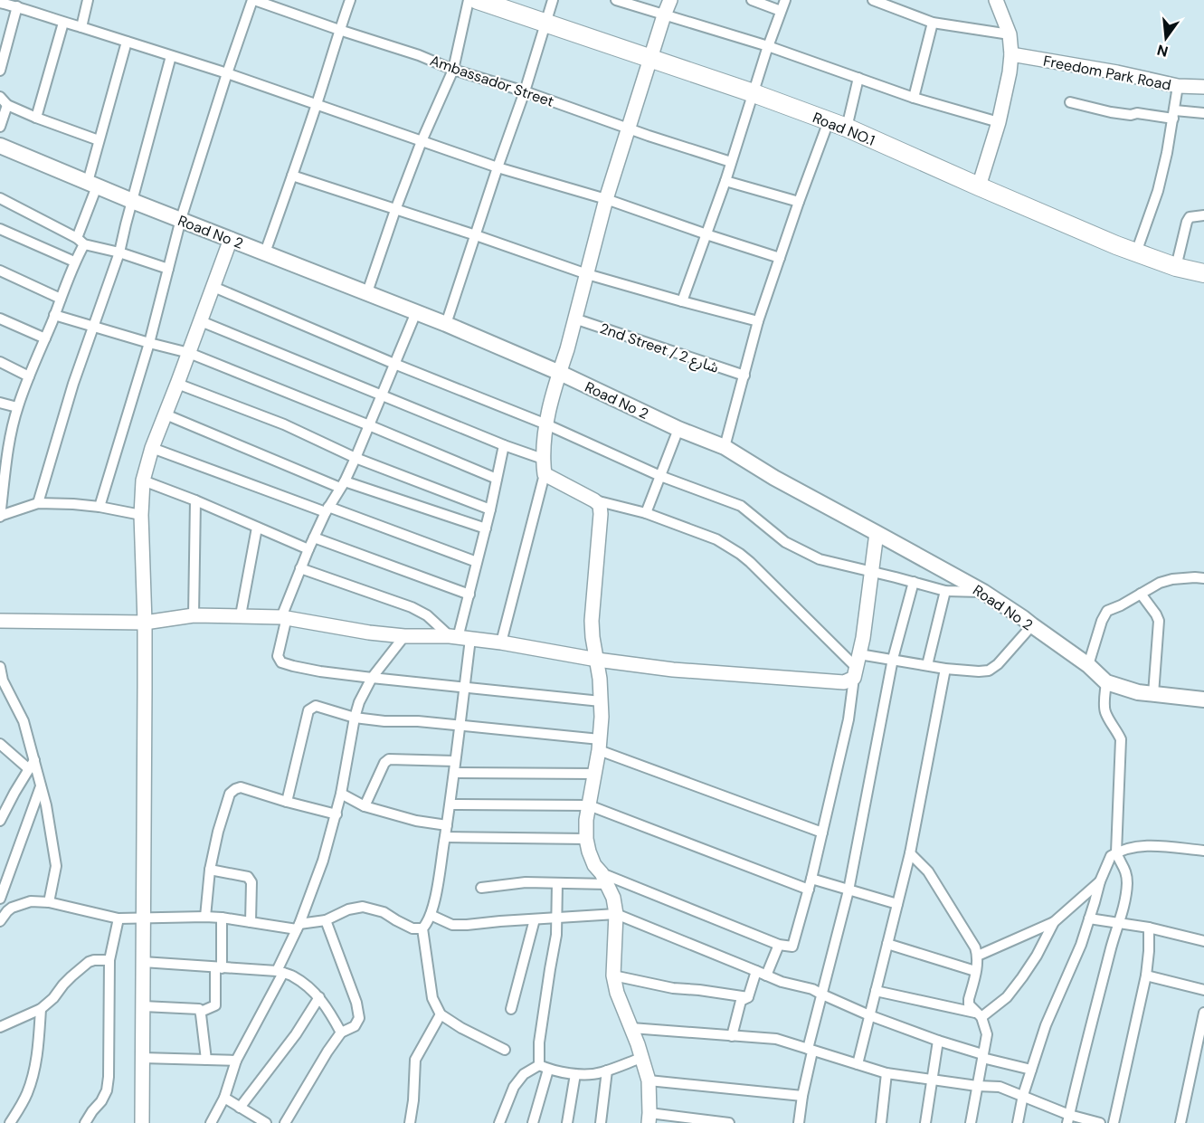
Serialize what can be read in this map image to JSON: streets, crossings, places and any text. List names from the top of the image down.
{
  "streets": {
    "highway": ["Road NO.1"],
    "main road": ["Road No 2"],
    "street": ["Freedom Park Road", "Ambassador Street", "2nd Street / شارع 2"]
  },
  "north": "bottom"
}
